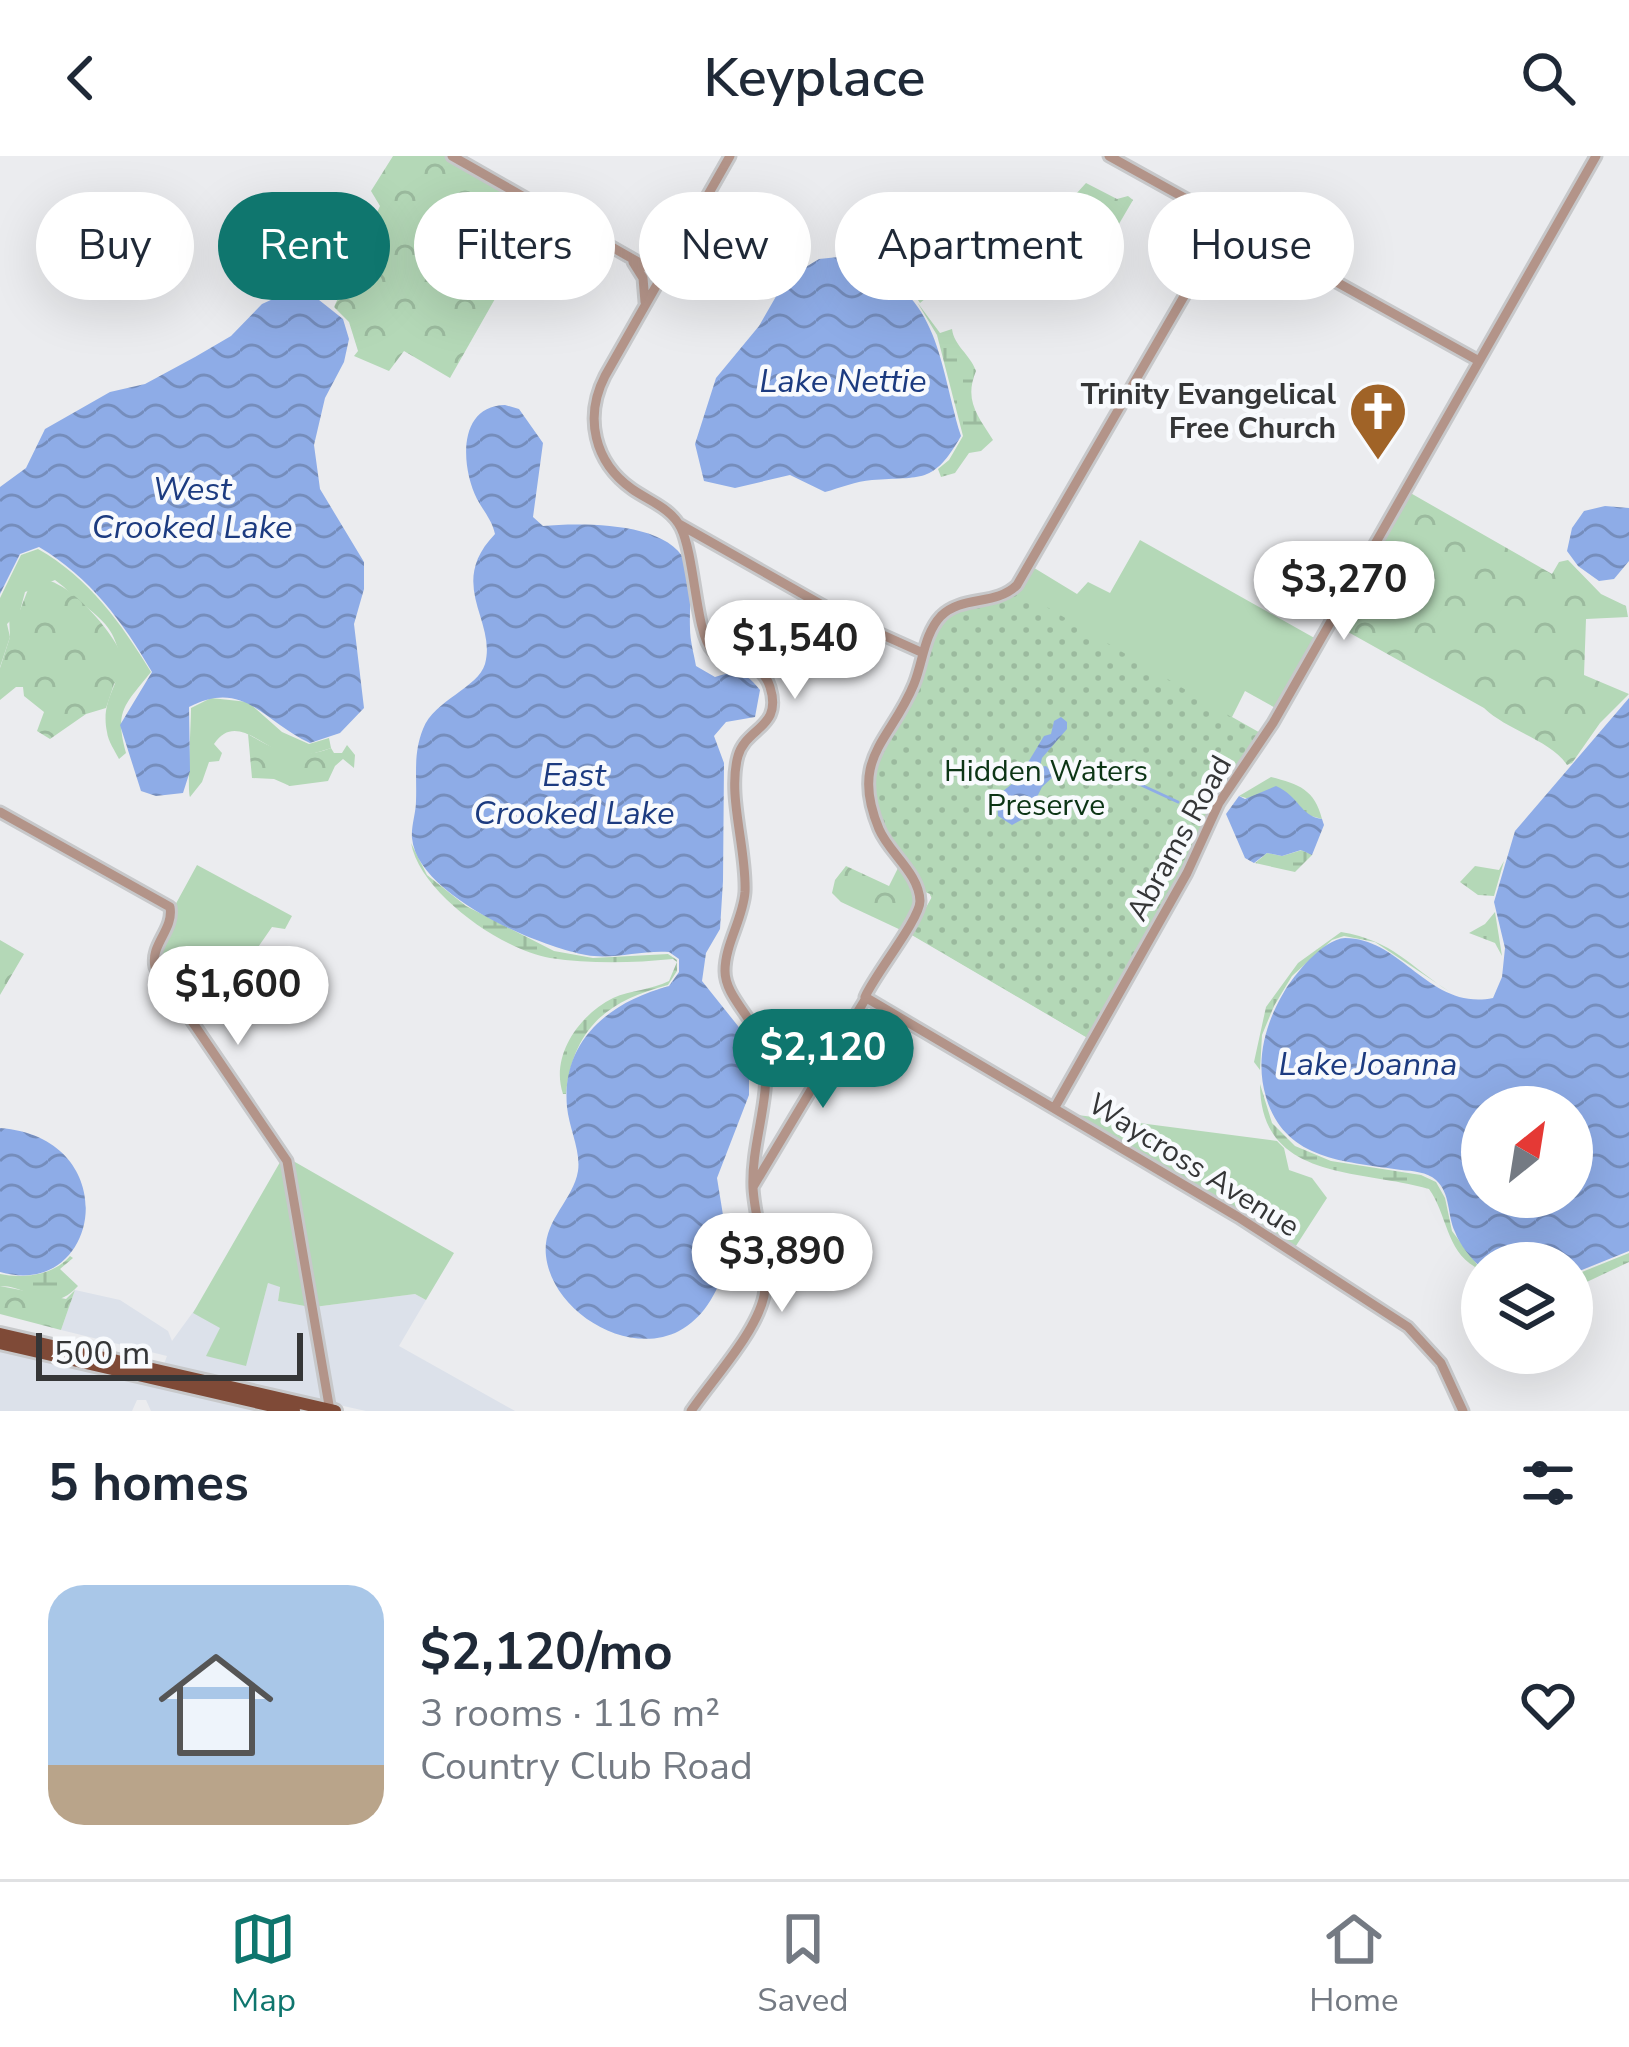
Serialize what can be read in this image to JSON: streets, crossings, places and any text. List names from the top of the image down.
{
  "streets": {
    "street": ["Abrams Road", "Waycross Avenue"]
  },
  "crossings": [
    ["Abrams Road", "Waycross Avenue"]
  ],
  "water": [
    "Lake Nettie",
    "West Crooked Lake",
    "East Crooked Lake",
    "Lake Joanna"
  ],
  "parks": ["Hidden Waters Preserve"],
  "places": {
    "church": ["Trinity Evangelical Free Church"]
  },
  "scale_bar": "500 m",
  "north": "top right",
  "page": {
    "header": "Keyplace",
    "chip": [
      "Buy",
      "Rent",
      "Filters",
      "New",
      "Apartment",
      "House"
    ],
    "price": [
      "$3,270",
      "$1,540",
      "$1,600",
      "$2,120",
      "$3,890"
    ],
    "scale": "500 m",
    "heading": "5 homes",
    "list": [
      {
        "name": "$2,120/mo",
        "note": "3 rooms · 116 m² · Country Club Road"
      }
    ],
    "tabs": ["Map", "Saved", "Home"]
  }
}
